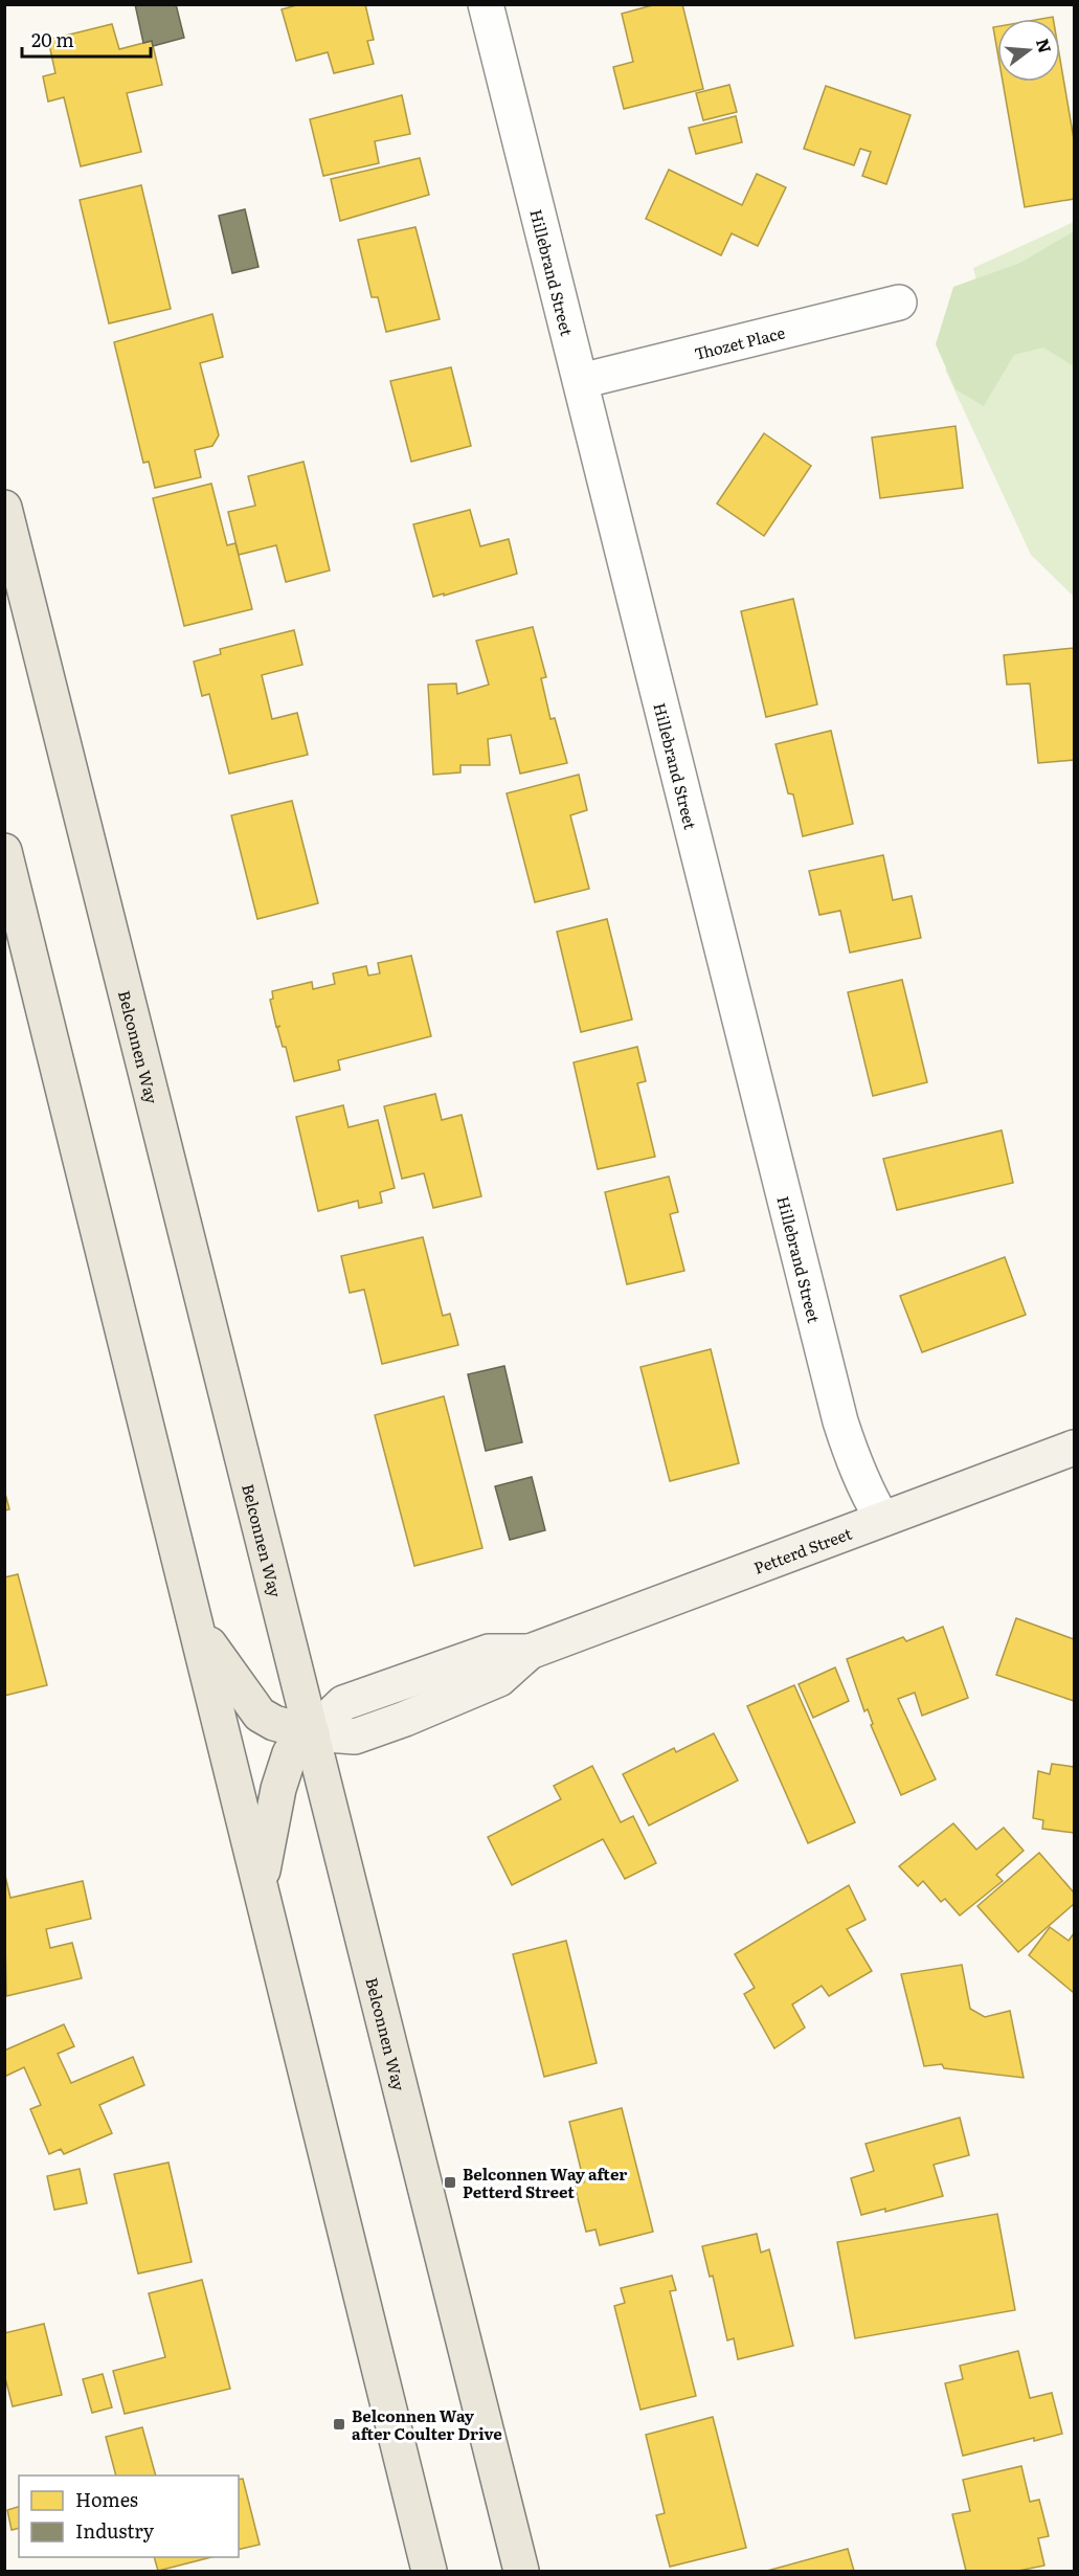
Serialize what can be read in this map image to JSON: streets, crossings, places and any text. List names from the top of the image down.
{
  "streets": {
    "main road": ["Belconnen Way"],
    "street": ["Hillebrand Street", "Thozet Place", "Petterd Street"]
  },
  "crossings": [
    ["Hillebrand Street", "Thozet Place"],
    ["Hillebrand Street", "Petterd Street"],
    ["Belconnen Way", "Petterd Street"]
  ],
  "places": {
    "transit": ["Belconnen Way after Petterd Street", "Belconnen Way after Coulter Drive"]
  },
  "legend": ["Homes", "Industry"],
  "scale_bar": "20 m",
  "north": "right"
}
